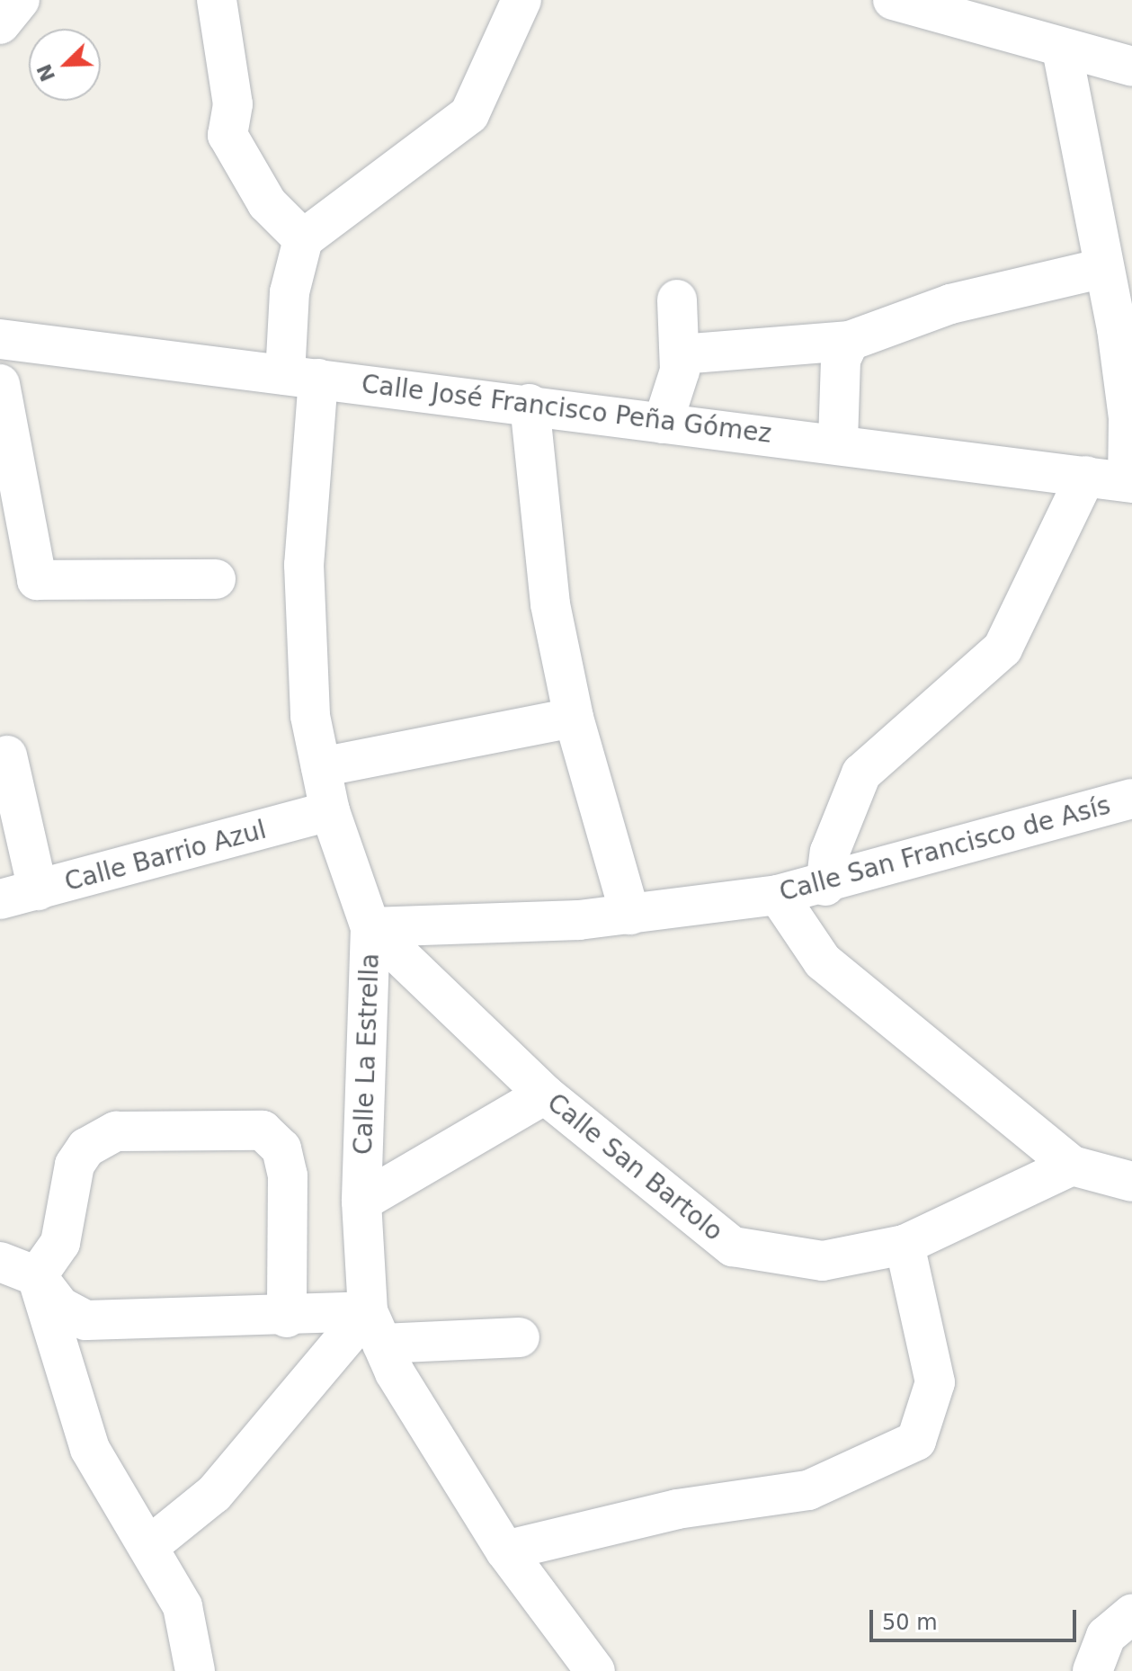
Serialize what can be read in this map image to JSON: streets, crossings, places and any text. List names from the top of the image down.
{
  "streets": {
    "street": [
      "Calle José Francisco Peña Gómez",
      "Calle San Francisco de Asís",
      "Calle Barrio Azul",
      "Calle La Estrella",
      "Calle San Bartolo"
    ]
  },
  "crossings": [
    ["Calle José Francisco Peña Gómez", "Calle La Estrella"],
    ["Calle San Francisco de Asís", "Calle La Estrella"],
    ["Calle San Francisco de Asís", "Calle San Bartolo"],
    ["Calle Barrio Azul", "Calle La Estrella"],
    ["Calle La Estrella", "Calle San Bartolo"]
  ],
  "scale_bar": "50 m",
  "north": "bottom left"
}
